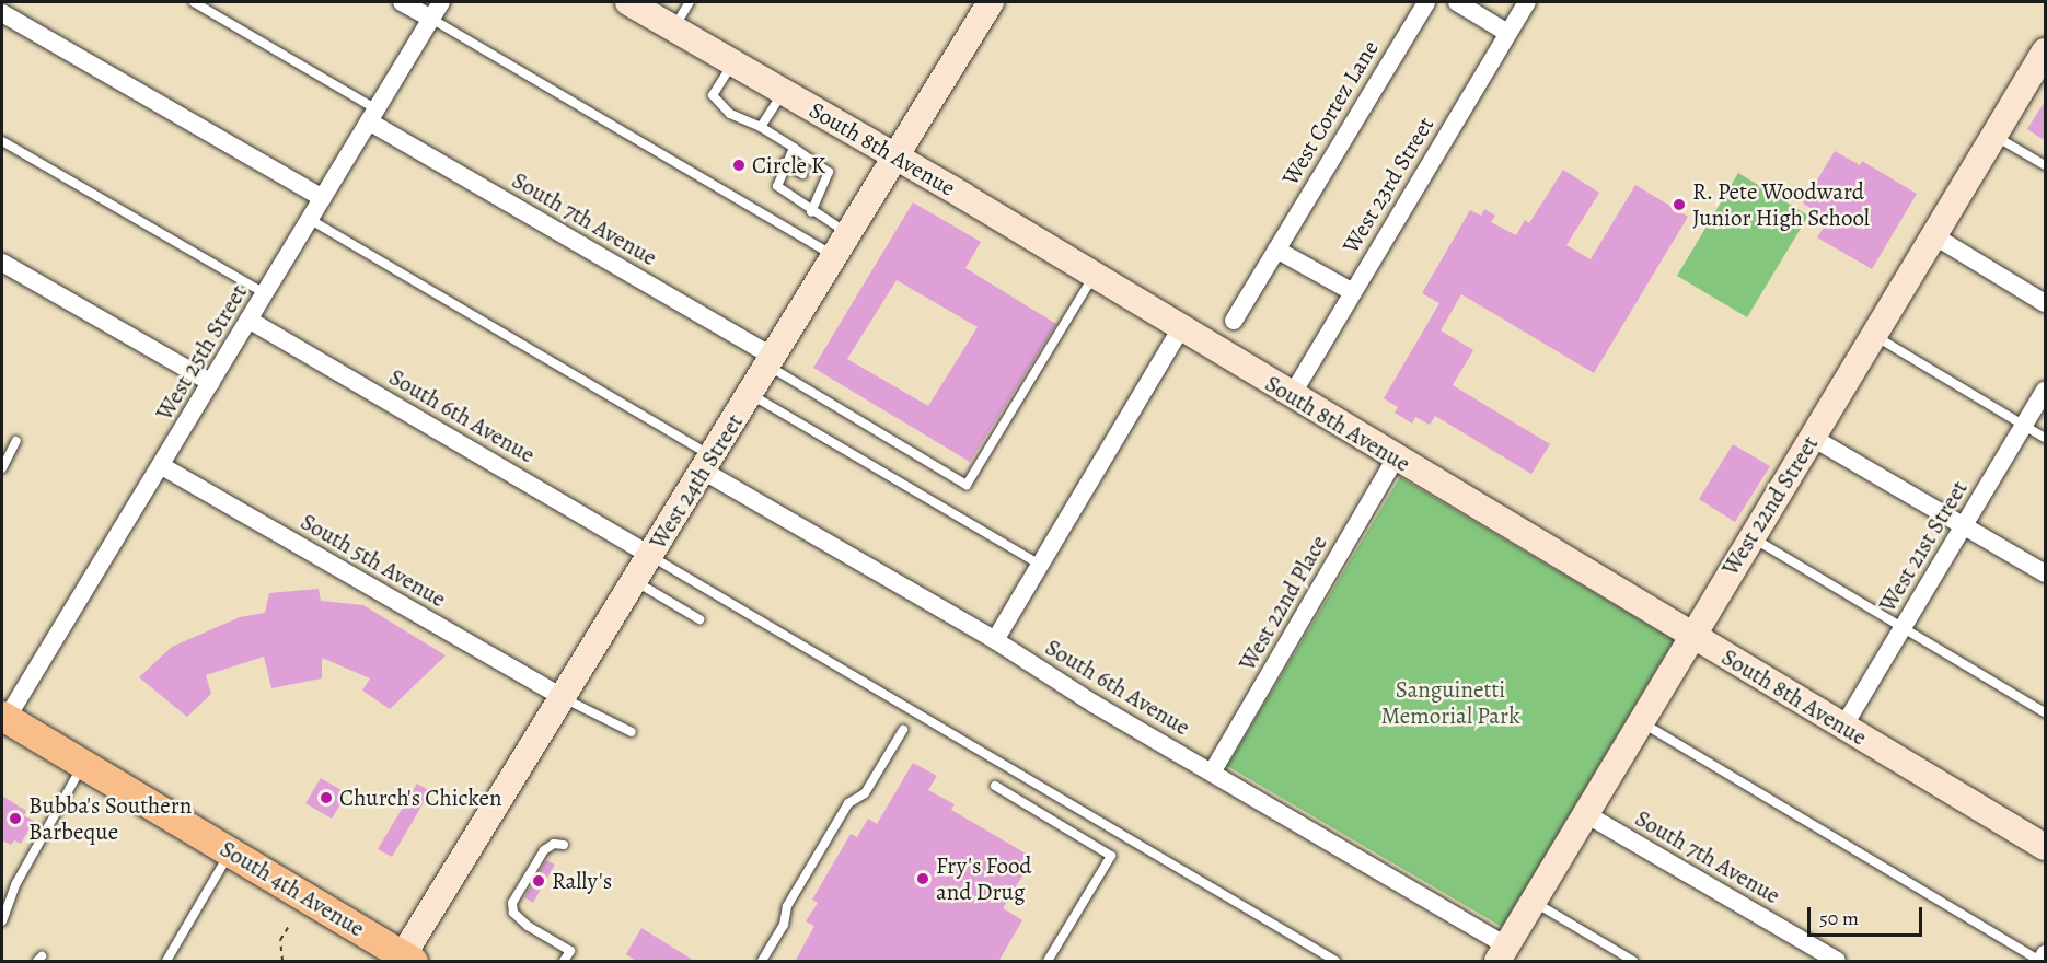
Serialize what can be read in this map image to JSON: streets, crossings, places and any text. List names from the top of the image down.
{
  "streets": {
    "main road": ["South 4th Avenue"],
    "street": [
      "West Cortez Lane",
      "South 8th Avenue",
      "West 23rd Street",
      "South 7th Avenue",
      "West 25th Street",
      "South 6th Avenue",
      "West 24th Street",
      "West 22nd Street",
      "West 21st Street",
      "South 5th Avenue",
      "West 22nd Place"
    ]
  },
  "crossings": [
    ["South 8th Avenue", "West 23rd Street"],
    ["South 8th Avenue", "West 24th Street"],
    ["South 8th Avenue", "West 22nd Street"],
    ["South 8th Avenue", "West 21st Street"],
    ["South 8th Avenue", "West 22nd Place"],
    ["South 7th Avenue", "West 25th Street"],
    ["South 7th Avenue", "West 24th Street"],
    ["South 7th Avenue", "West 22nd Street"],
    ["West 25th Street", "South 6th Avenue"],
    ["West 25th Street", "South 5th Avenue"],
    ["West 25th Street", "South 4th Avenue"],
    ["South 6th Avenue", "West 24th Street"],
    ["South 6th Avenue", "West 22nd Street"],
    ["South 6th Avenue", "West 22nd Place"],
    ["West 24th Street", "South 5th Avenue"],
    ["West 24th Street", "South 4th Avenue"]
  ],
  "parks": ["Sanguinetti Memorial Park"],
  "places": [
    "Circle K",
    "R. Pete Woodward Junior High School",
    "Church's Chicken",
    "Bubba's Southern Barbeque",
    "Fry's Food and Drug",
    "Rally's"
  ],
  "scale_bar": "50 m"
}
